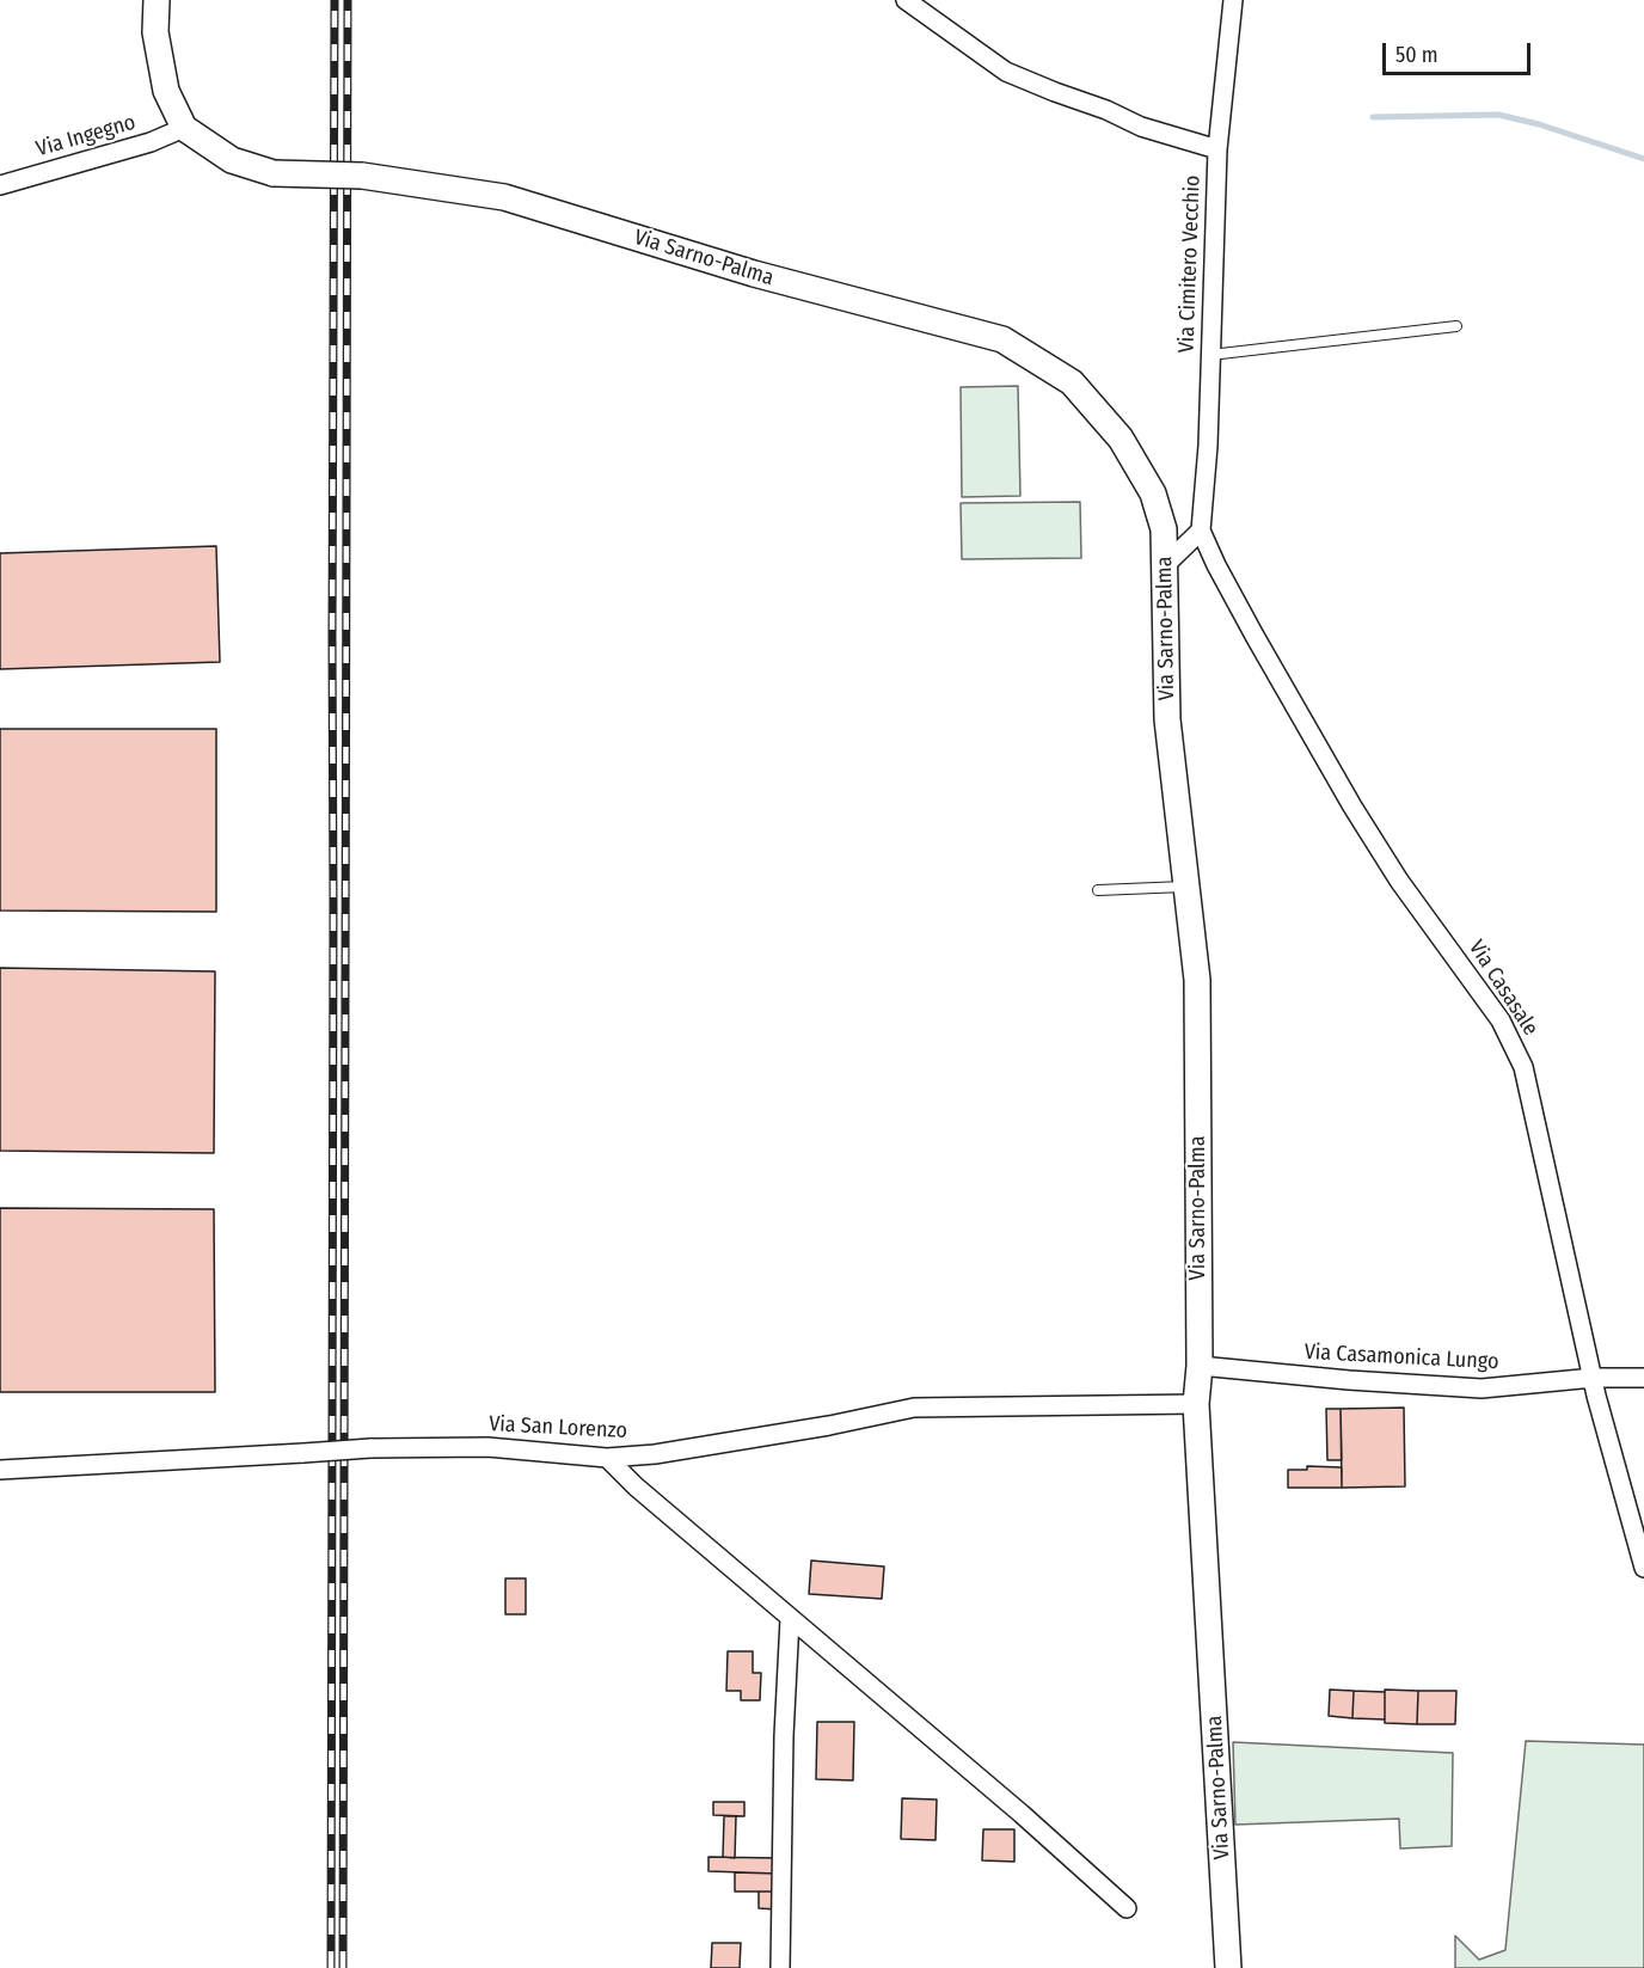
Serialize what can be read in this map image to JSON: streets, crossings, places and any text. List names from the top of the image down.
{
  "streets": {
    "main road": ["Via Sarno-Palma"],
    "street": [
      "Via Ingegno",
      "Via Cimitero Vecchio",
      "Via Casasale",
      "Via Casamonica Lungo",
      "Via San Lorenzo"
    ]
  },
  "crossings": [
    ["Via Ingegno", "Via Sarno-Palma"],
    ["Via Sarno-Palma", "Via Casamonica Lungo"],
    ["Via Sarno-Palma", "Via San Lorenzo"],
    ["Via Cimitero Vecchio", "Via Casasale"],
    ["Via Casasale", "Via Casamonica Lungo"]
  ],
  "scale_bar": "50 m"
}
